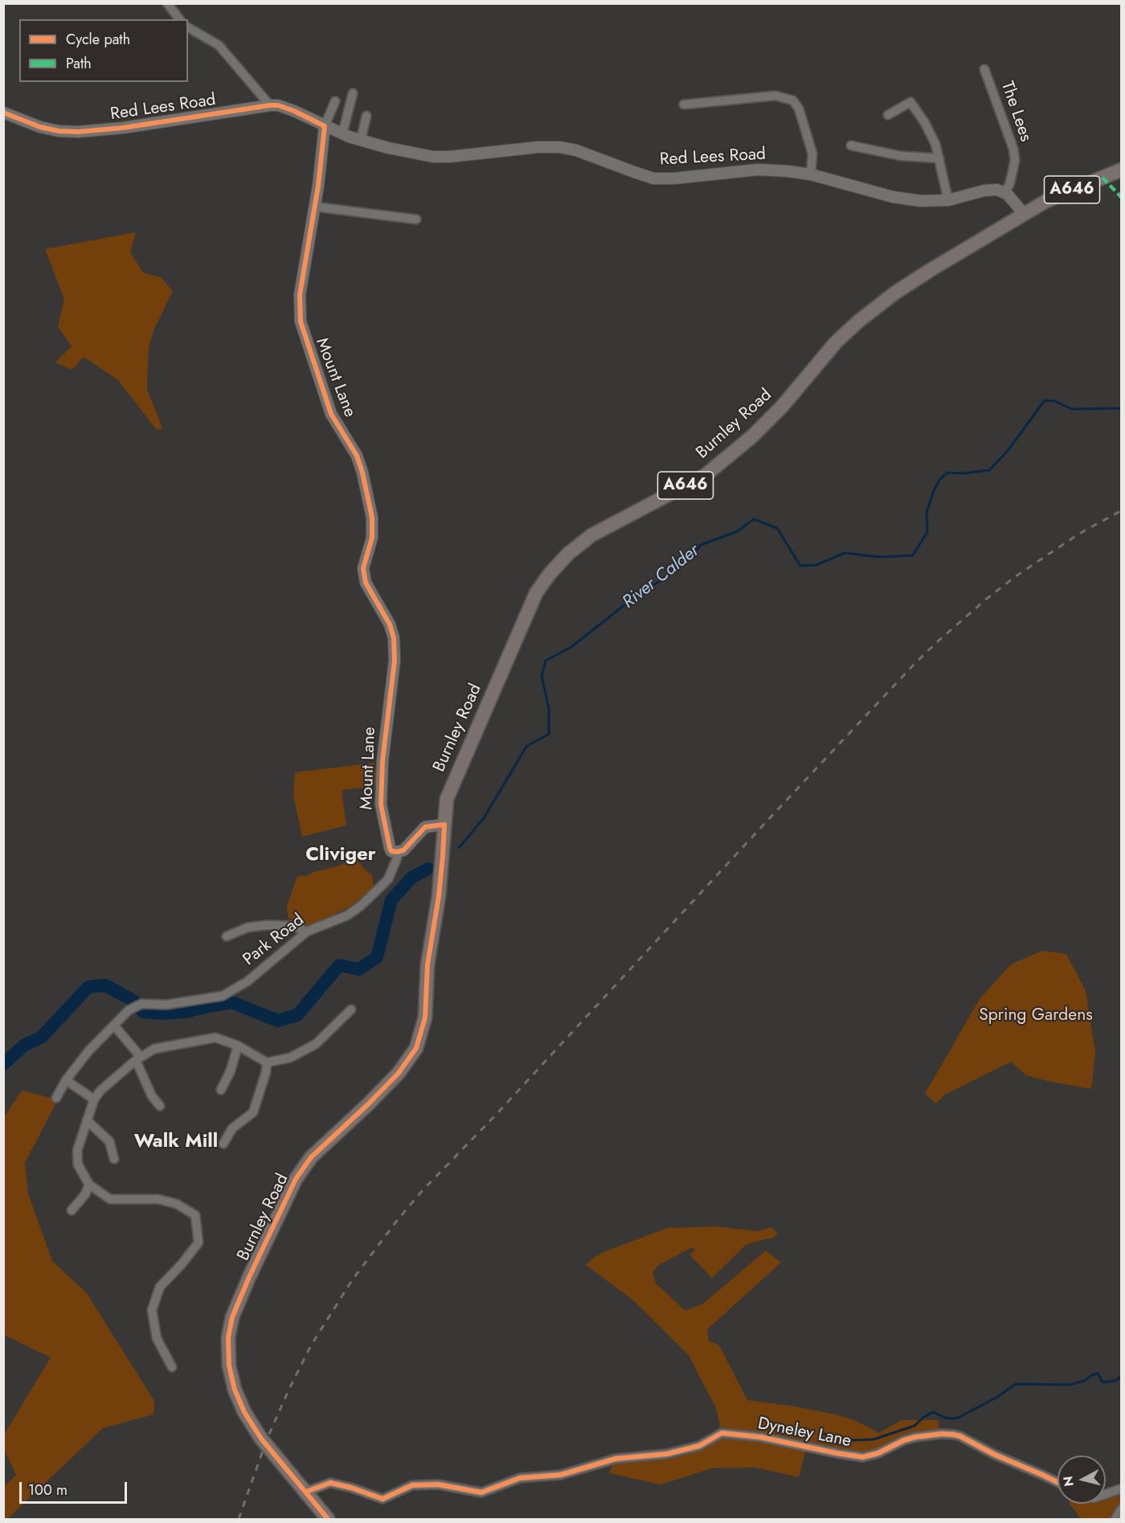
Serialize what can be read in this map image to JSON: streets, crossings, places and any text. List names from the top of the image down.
{
  "streets": {
    "highway": ["A646", "Burnley Road"],
    "street": [
      "Red Lees Road",
      "The Lees",
      "Mount Lane",
      "Park Road",
      "Dyneley Lane"
    ]
  },
  "crossings": [
    ["Red Lees Road", "The Lees"],
    ["Red Lees Road", "Mount Lane"],
    ["Mount Lane", "Park Road"],
    ["Burnley Road", "Dyneley Lane"]
  ],
  "districts": ["Cliviger", "Walk Mill"],
  "water": ["River Calder"],
  "parks": ["Spring Gardens"],
  "legend": ["Cycle path", "Path"],
  "scale_bar": "100 m",
  "north": "left"
}
